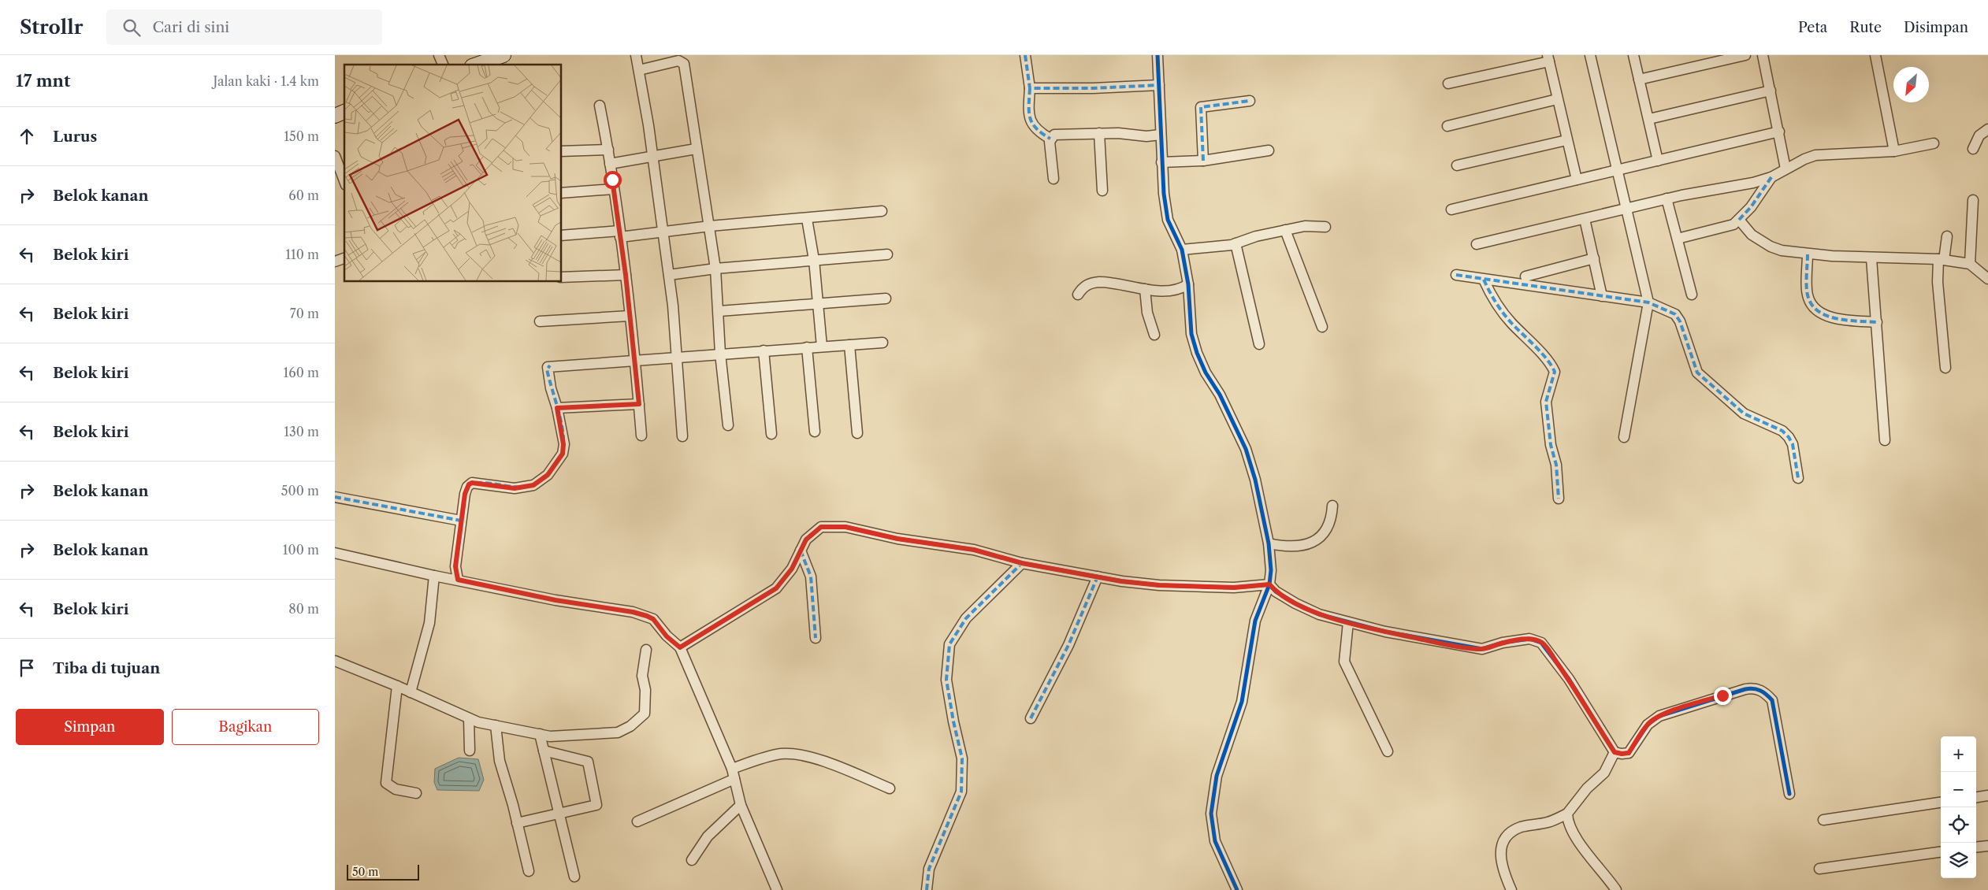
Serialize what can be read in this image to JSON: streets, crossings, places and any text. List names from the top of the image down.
{
  "scale_bar": "50 m",
  "north": "bottom left",
  "page": {
    "header": "Strollr",
    "search": "Cari di sini",
    "nav": ["Peta", "Rute", "Disimpan"],
    "heading": ["17 mnt", "Jalan kaki · 1.4 km"],
    "list": [
      ["Lurus", "150 m"],
      ["Belok kanan", "60 m"],
      ["Belok kiri", "110 m"],
      ["Belok kiri", "70 m"],
      ["Belok kiri", "160 m"],
      ["Belok kiri", "130 m"],
      ["Belok kanan", "500 m"],
      ["Belok kanan", "100 m"],
      ["Belok kiri", "80 m"],
      "Tiba di tujuan"
    ],
    "buttons": ["Simpan", "Bagikan"],
    "map_buttons": ["+", "−"],
    "scale": "50 m"
  }
}
